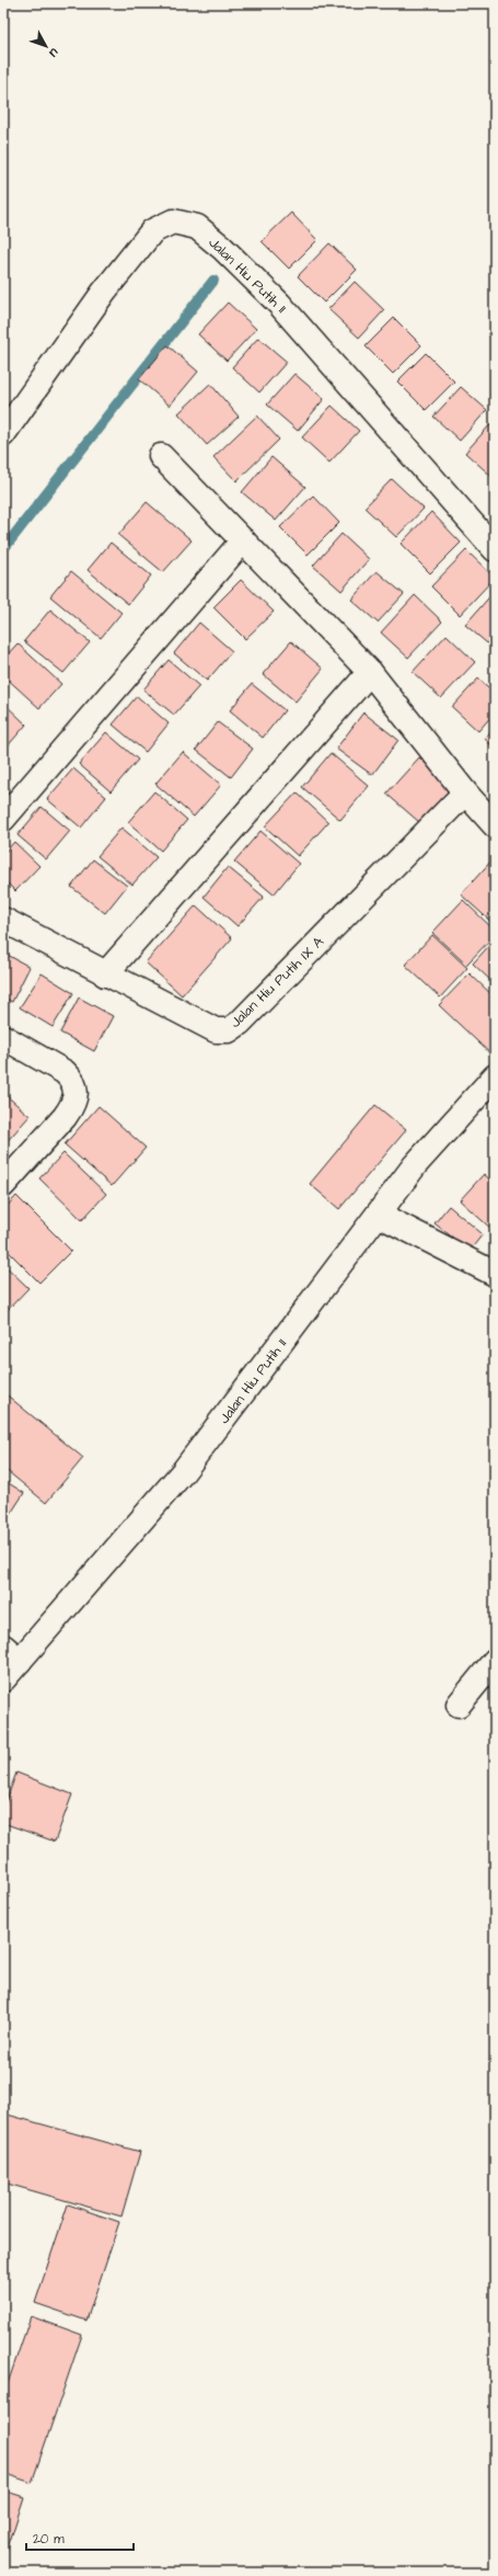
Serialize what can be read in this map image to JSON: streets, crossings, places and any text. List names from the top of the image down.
{
  "streets": {
    "street": ["Jalan Hiu Putih 11", "Jalan Hiu Putih IX A"]
  },
  "scale_bar": "20 m",
  "north": "bottom right"
}
